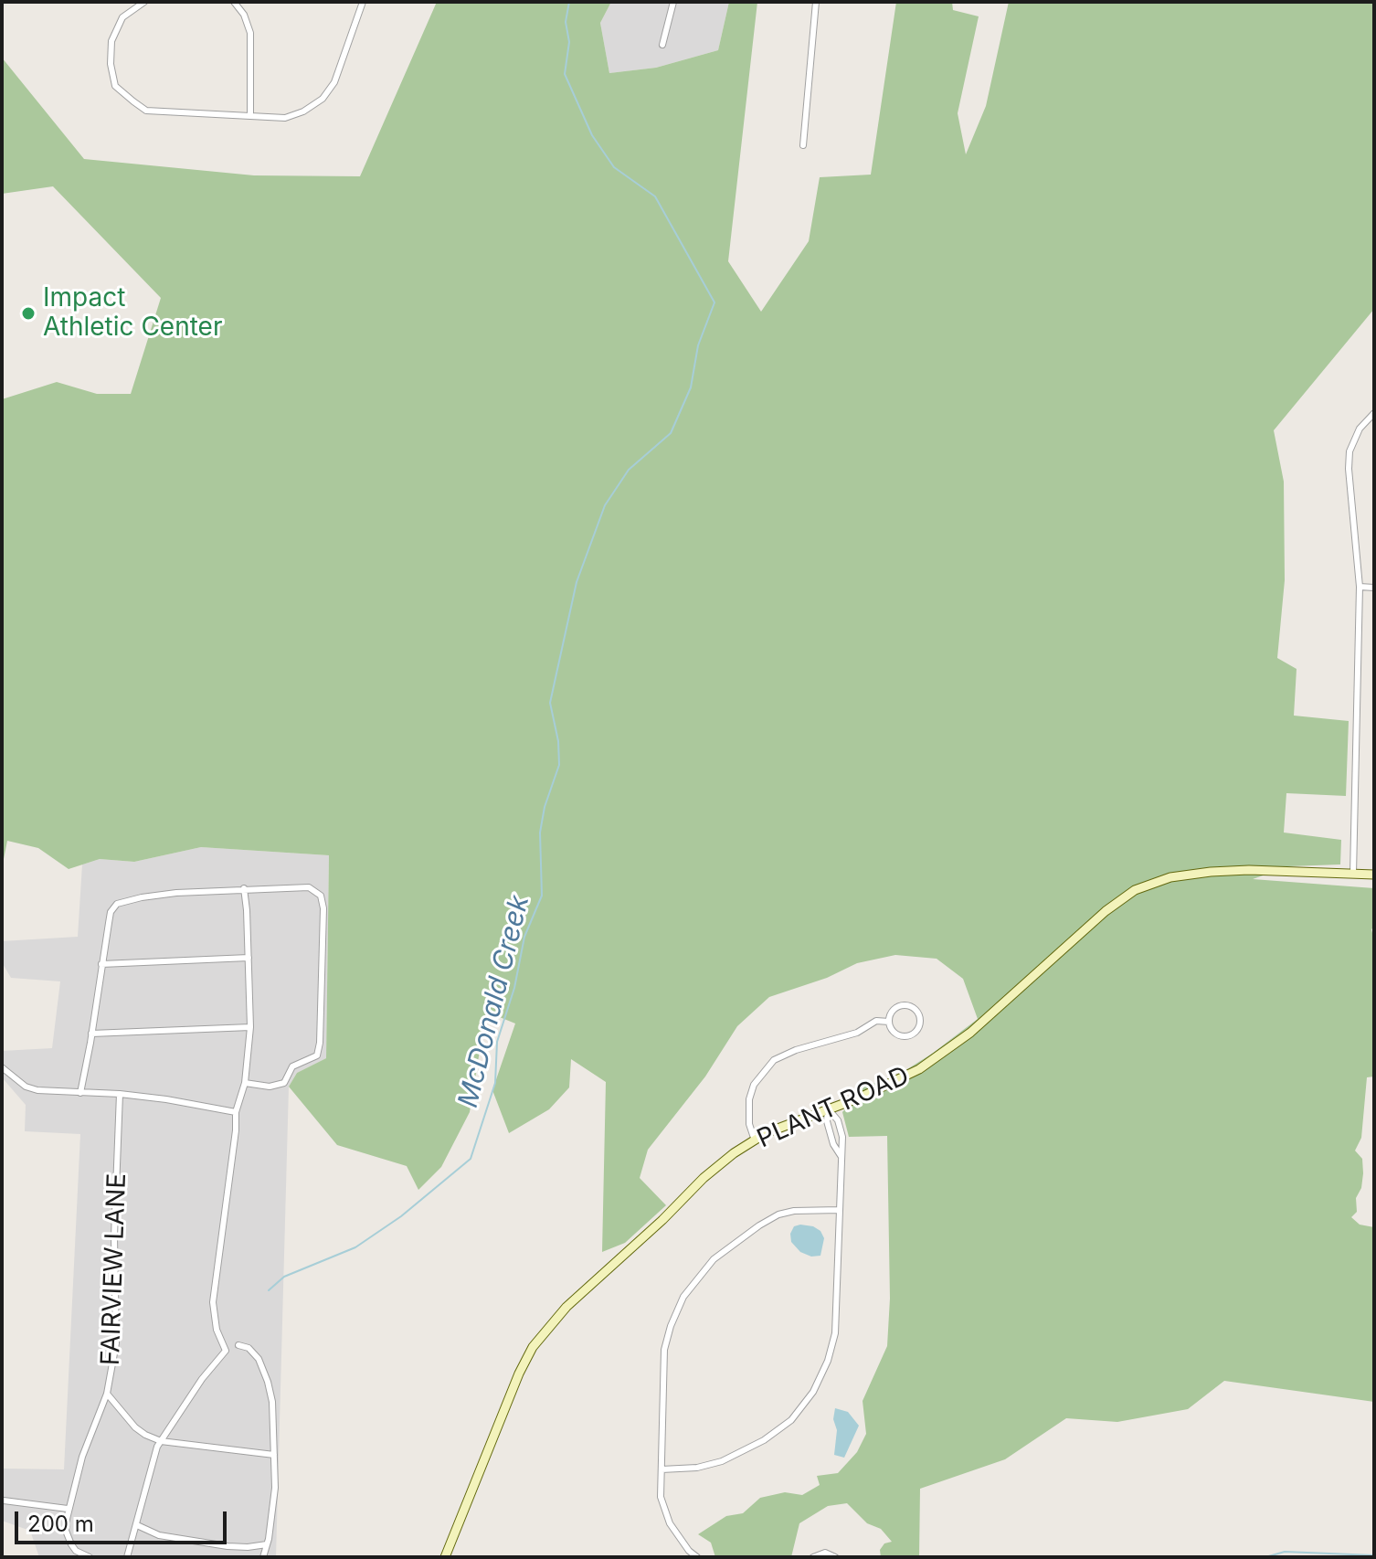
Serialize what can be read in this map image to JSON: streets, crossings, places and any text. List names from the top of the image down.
{
  "streets": {
    "street": ["PLANT ROAD", "FAIRVIEW LANE"]
  },
  "water": ["McDonald Creek"],
  "places": ["Impact Athletic Center"],
  "scale_bar": "200 m"
}
